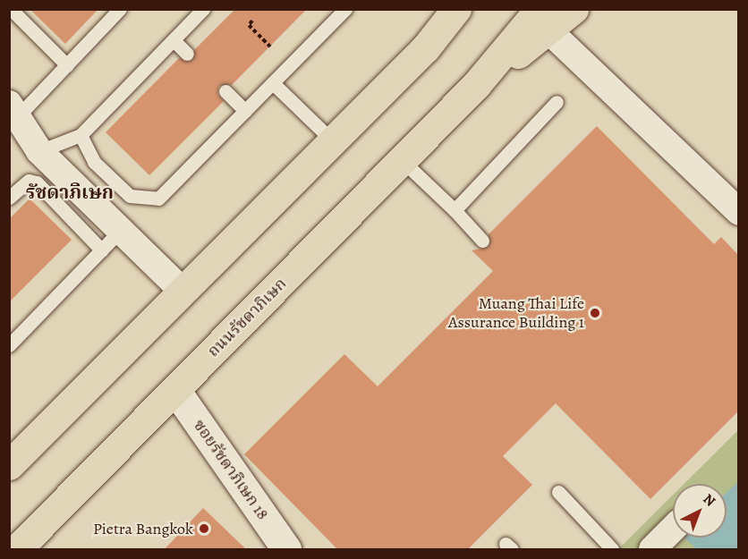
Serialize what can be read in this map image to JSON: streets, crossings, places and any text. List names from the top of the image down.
{
  "streets": {
    "main road": ["ถนนรัชดาภิเษก"],
    "street": ["ซอยรัชดาภิเษก 18"]
  },
  "crossings": [
    ["ถนนรัชดาภิเษก", "ซอยรัชดาภิเษก 18"]
  ],
  "districts": ["รัชดาภิเษก"],
  "places": ["Muang Thai Life Assurance Building 1", "Pietra Bangkok"],
  "north": "top right"
}
